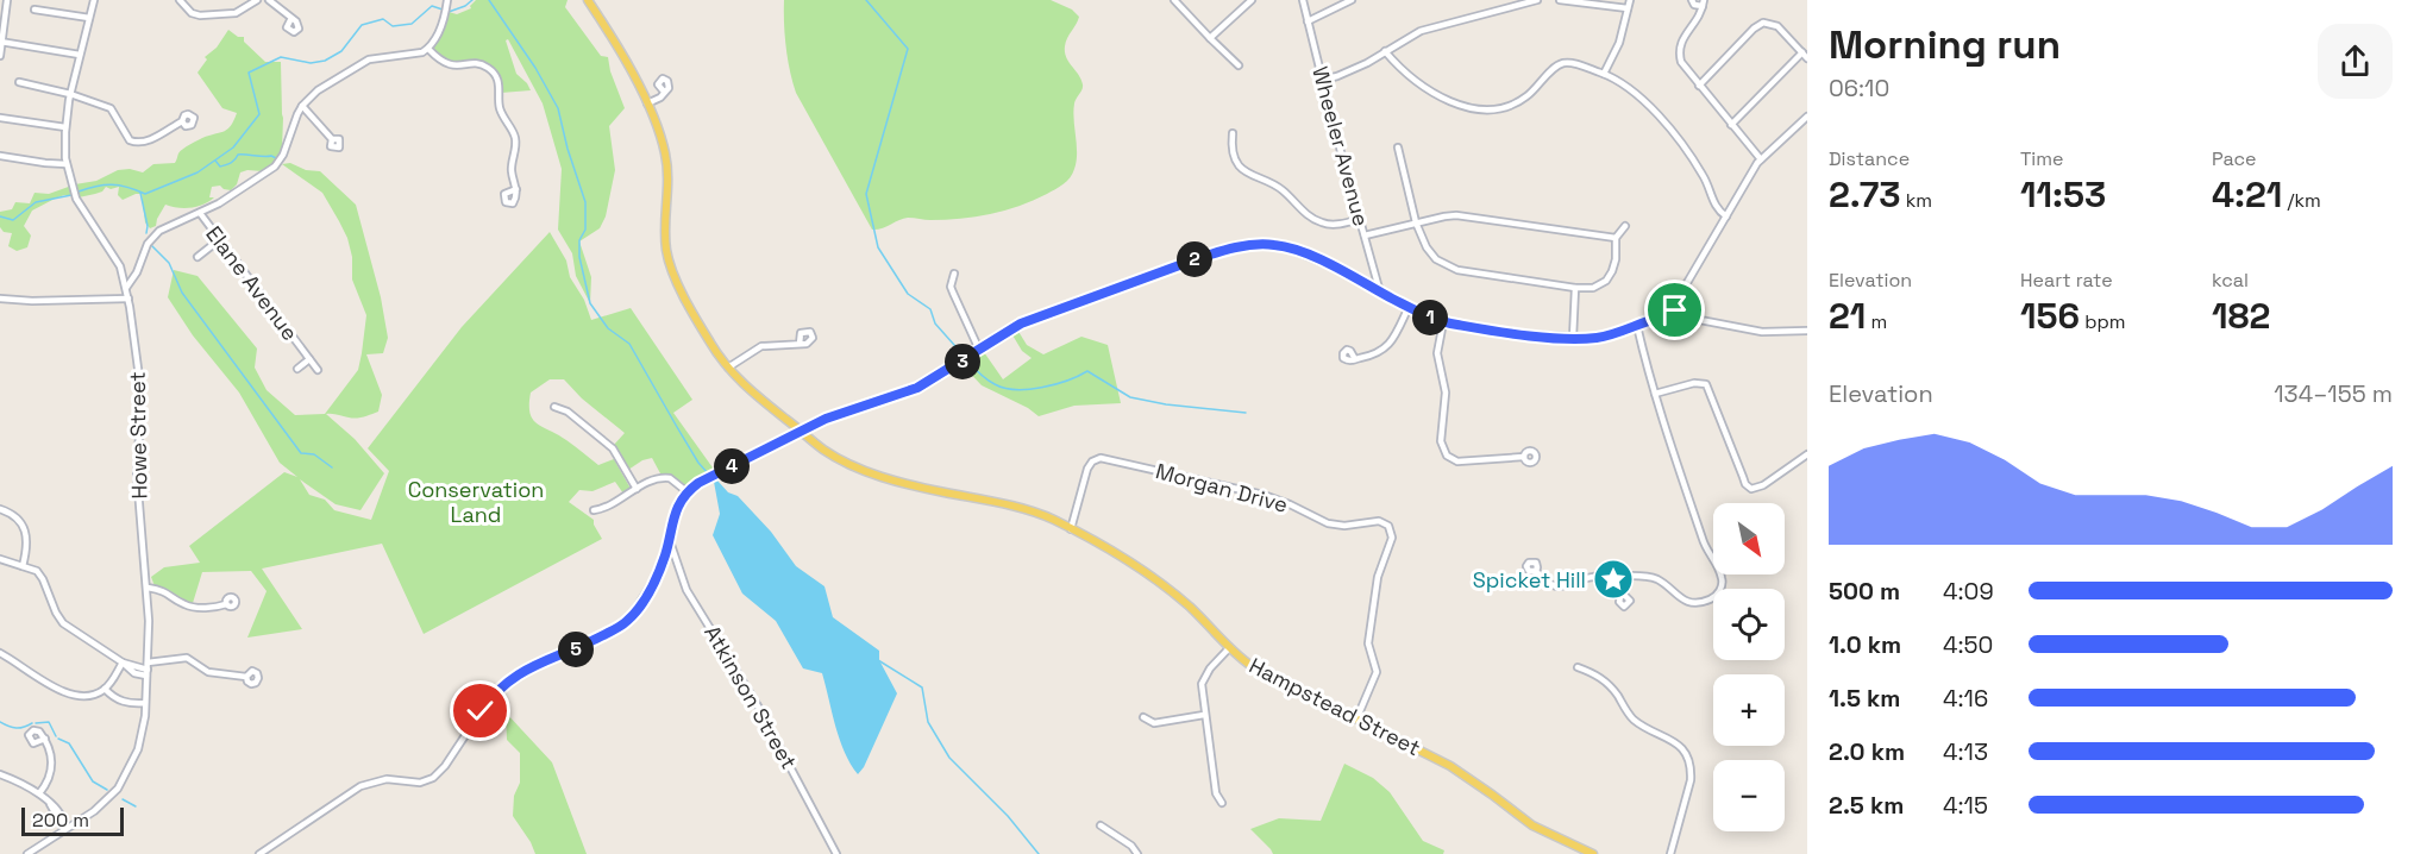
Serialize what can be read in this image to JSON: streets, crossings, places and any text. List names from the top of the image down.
{
  "streets": {
    "main road": ["Hampstead Street"],
    "street": [
      "Wheeler Avenue",
      "Elane Avenue",
      "Howe Street",
      "Morgan Drive",
      "Atkinson Street"
    ]
  },
  "crossings": [
    ["Morgan Drive", "Hampstead Street"]
  ],
  "parks": ["Conservation Land"],
  "places": {
    "place": ["Spicket Hill"]
  },
  "scale_bar": "200 m",
  "north": "bottom right",
  "page": {
    "heading": ["Morning run", "06:10"],
    "stats": [
      ["Distance", "2.73 km"],
      ["Time", "11:53"],
      ["Pace", "4:21 /km"],
      ["Elevation", "21 m"],
      ["Heart rate", "156 bpm"],
      ["kcal", "182"]
    ],
    "pins": [
      "2",
      "1",
      "3",
      "4",
      "5"
    ],
    "chart": ["Elevation", "134–155 m"],
    "map_buttons": ["+", "−"],
    "list": [
      {
        "name": "500 m",
        "note": "4:09"
      },
      {
        "name": "1.0 km",
        "note": "4:50"
      },
      {
        "name": "1.5 km",
        "note": "4:16"
      },
      {
        "name": "2.0 km",
        "note": "4:13"
      },
      {
        "name": "2.5 km",
        "note": "4:15"
      }
    ],
    "scale": "200 m"
  }
}
